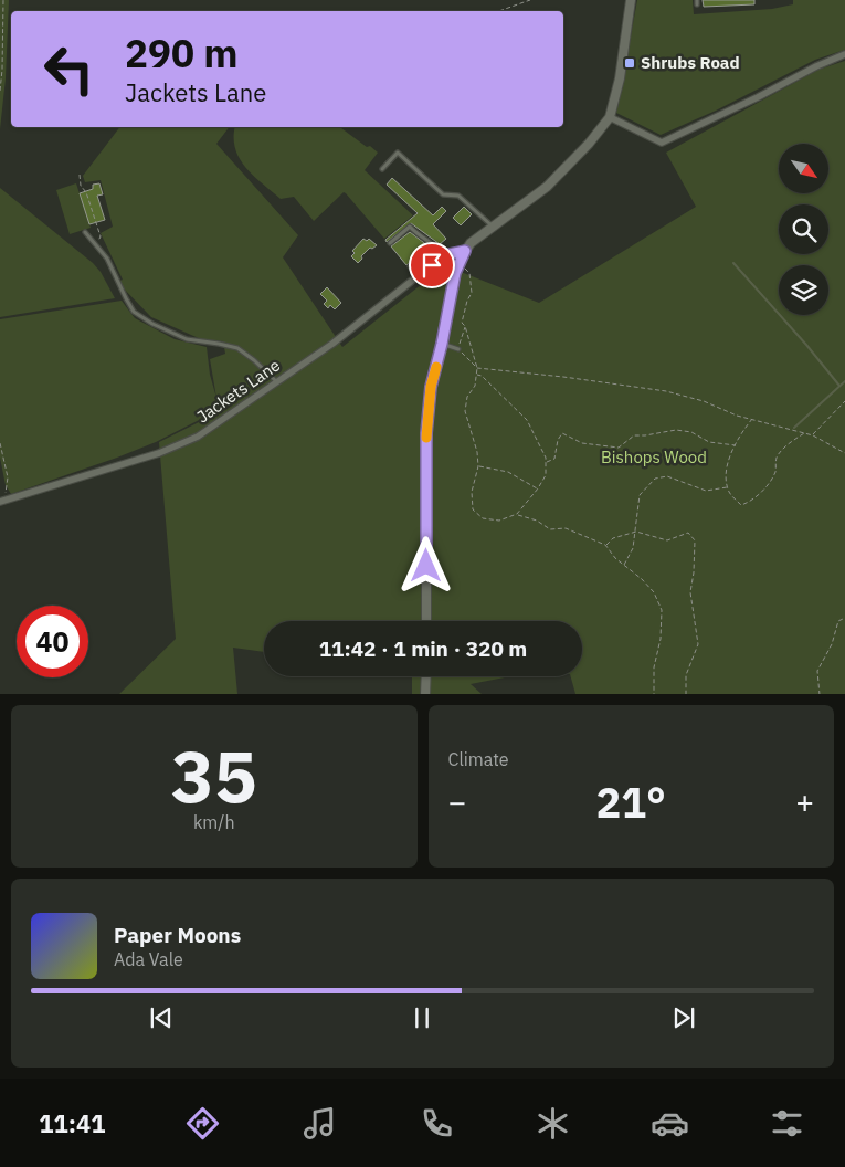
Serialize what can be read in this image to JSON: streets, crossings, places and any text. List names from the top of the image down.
{
  "streets": {
    "street": ["Jackets Lane"]
  },
  "parks": ["Bishops Wood"],
  "places": {
    "transit": ["Shrubs Road"]
  },
  "north": "bottom right",
  "page": {
    "turn": ["290 m", "Jackets Lane"],
    "limit": "40",
    "trip": "11:42 · 1 min · 320 m",
    "tile": [
      ["35", "km/h"],
      "Climate"
    ],
    "heat": ["−", "21°", "+"],
    "song": ["Paper Moons", "Ada Vale"],
    "tabs": "11:41"
  }
}
